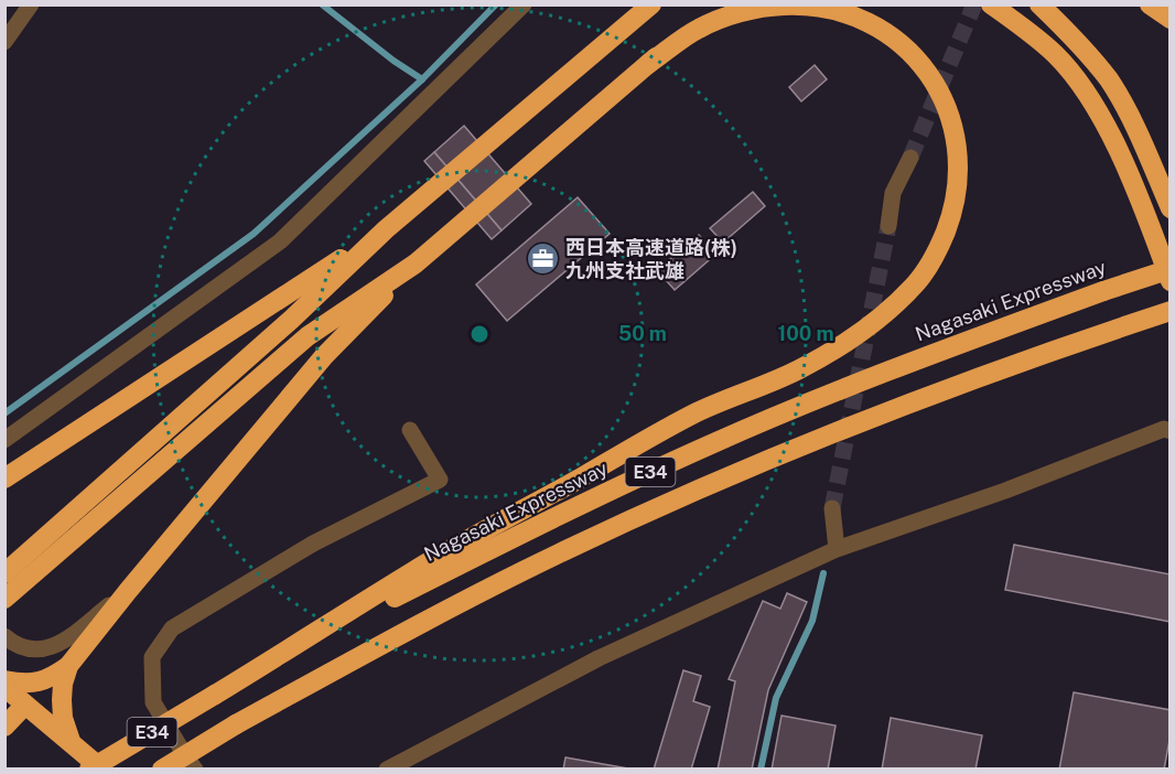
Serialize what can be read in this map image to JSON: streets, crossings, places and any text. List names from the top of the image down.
{
  "streets": {
    "highway": ["Nagasaki Expressway", "E34"]
  },
  "places": {
    "office": ["西日本高速道路(株) 九州支社武雄"]
  },
  "rings": ["50 m", "100 m"]
}
